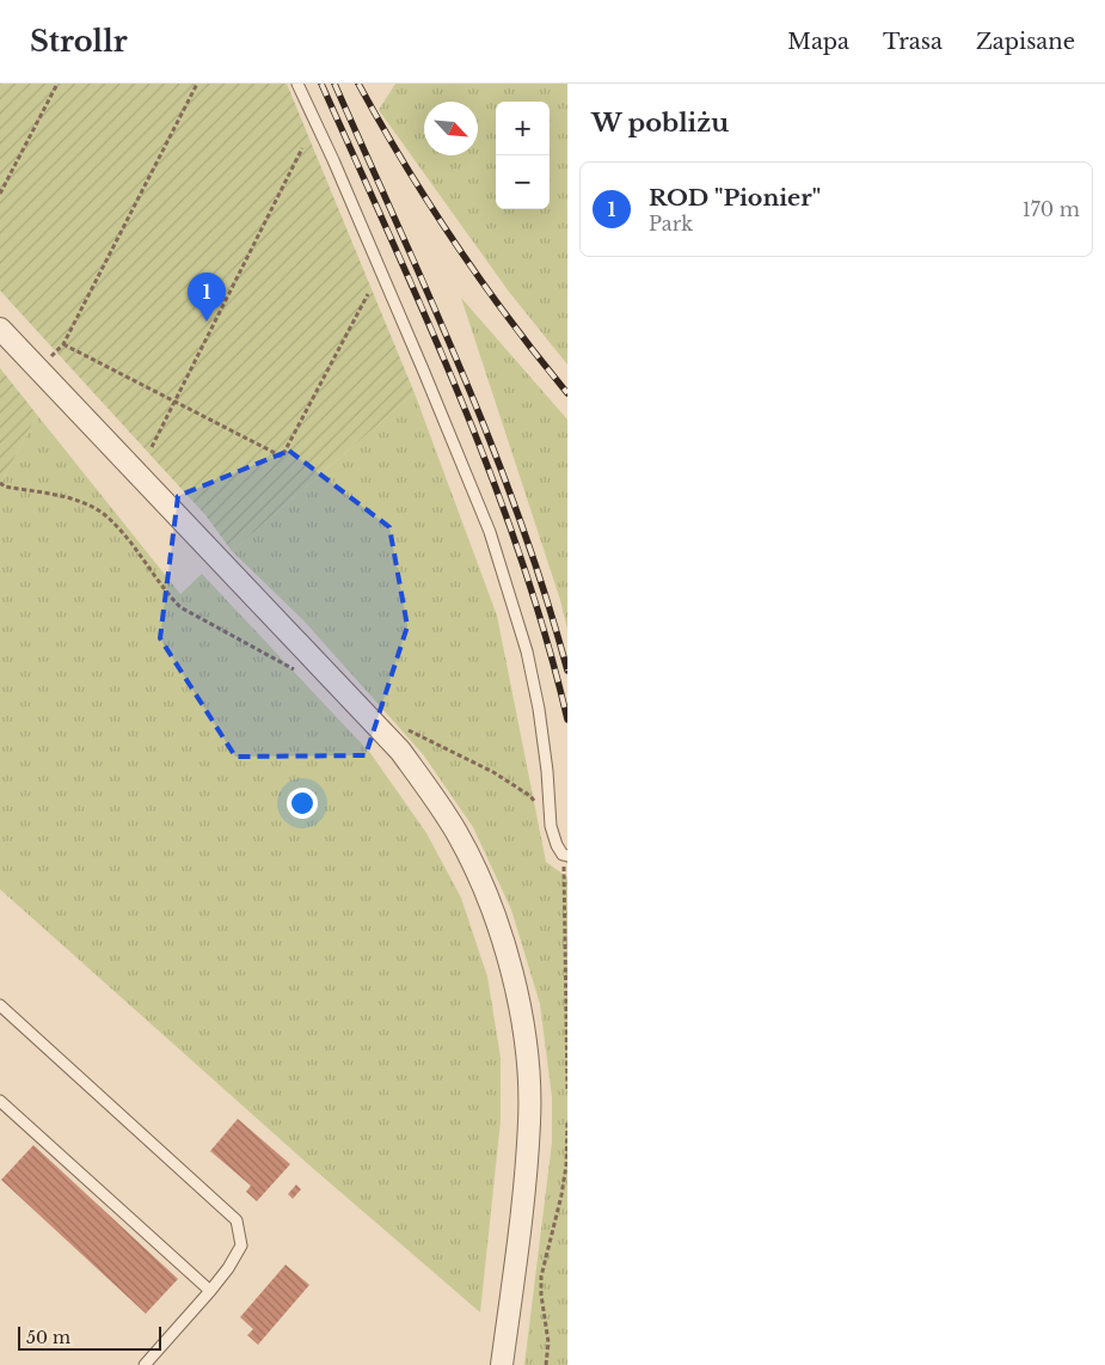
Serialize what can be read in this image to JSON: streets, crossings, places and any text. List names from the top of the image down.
{
  "scale_bar": "50 m",
  "north": "bottom right",
  "page": {
    "header": "Strollr",
    "nav": ["Mapa", "Trasa", "Zapisane"],
    "heading": "W pobliżu",
    "map_buttons": ["+", "−"],
    "list": [
      {
        "mark": "1",
        "name": "ROD \"Pionier\"",
        "note": "Park",
        "value": "170 m"
      }
    ],
    "pins": "1",
    "scale": "50 m"
  }
}
